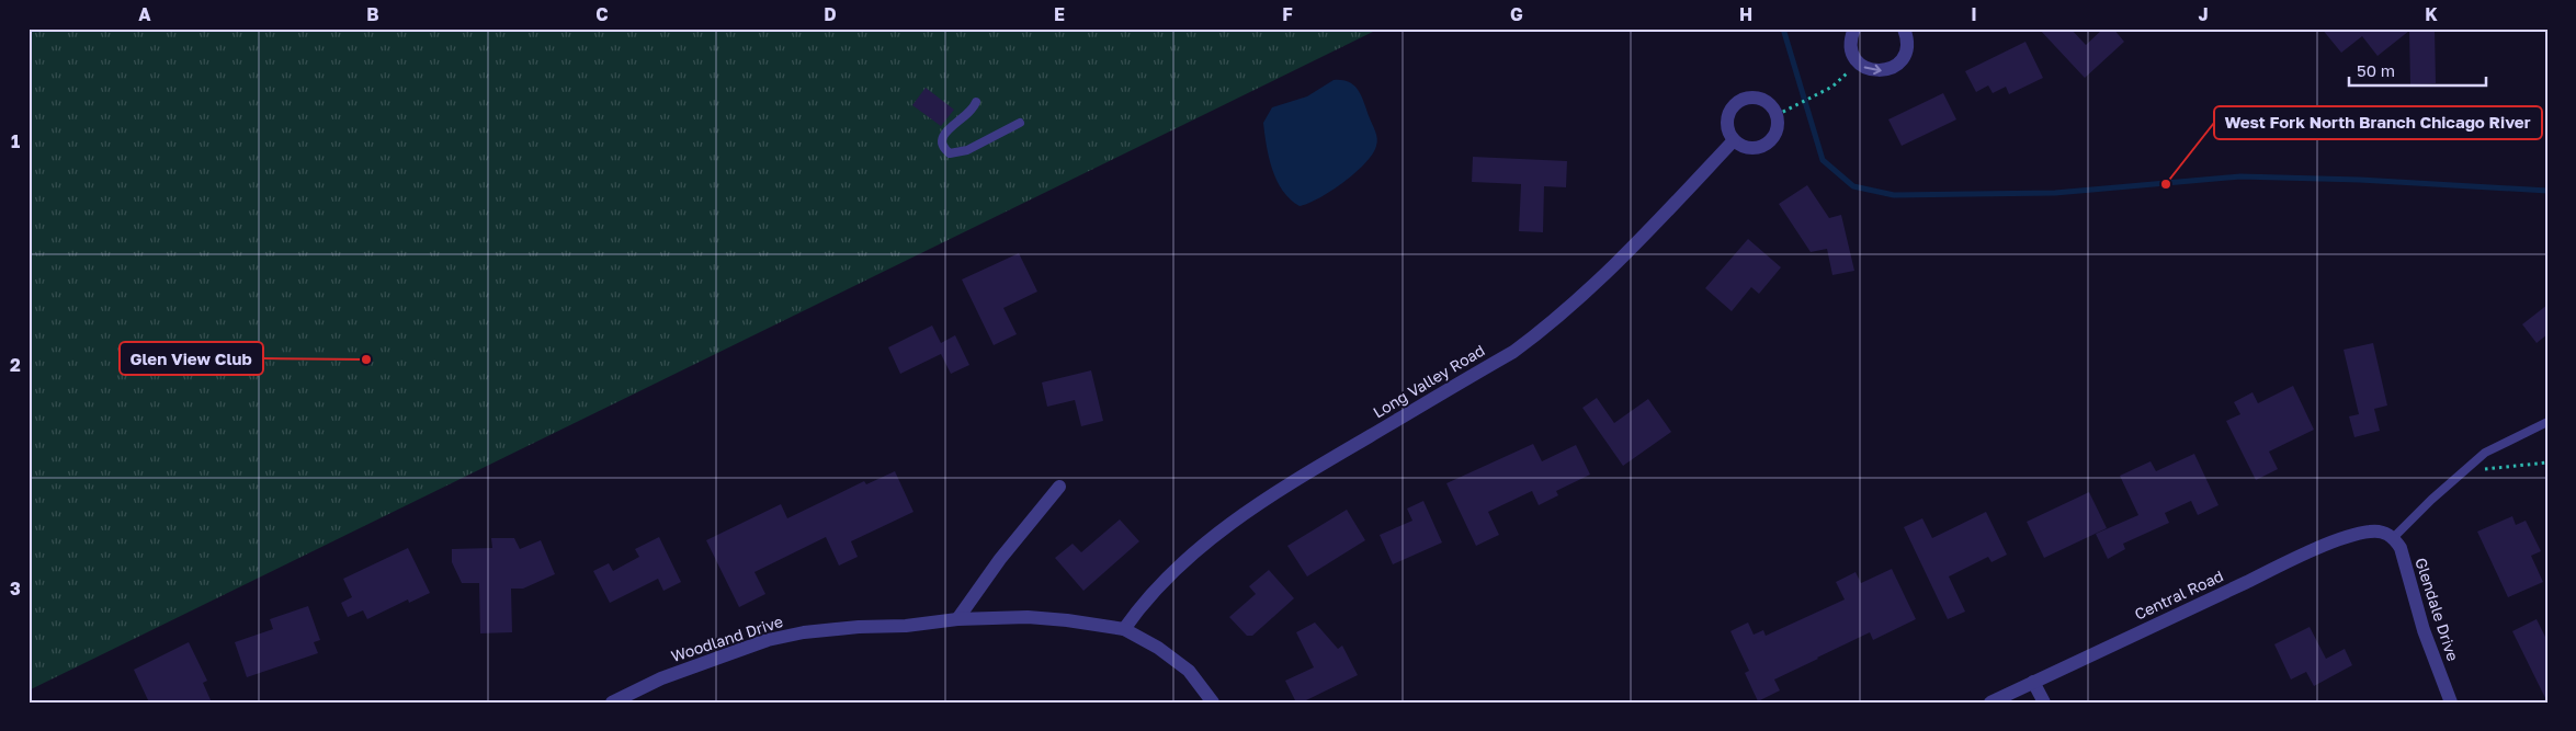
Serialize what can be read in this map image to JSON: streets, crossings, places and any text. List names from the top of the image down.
{
  "streets": {
    "street": [
      "Long Valley Road",
      "Central Road",
      "Glendale Drive",
      "Woodland Drive"
    ]
  },
  "crossings": [
    ["Long Valley Road", "Woodland Drive"],
    ["Central Road", "Glendale Drive"]
  ],
  "places": ["West Fork North Branch Chicago River", "Glen View Club"],
  "scale_bar": "50 m",
  "grid": {
    "columns": [
      "A",
      "B",
      "C",
      "D",
      "E",
      "F",
      "G",
      "H",
      "I",
      "J",
      "K"
    ],
    "rows": ["1", "2", "3"]
  }
}
